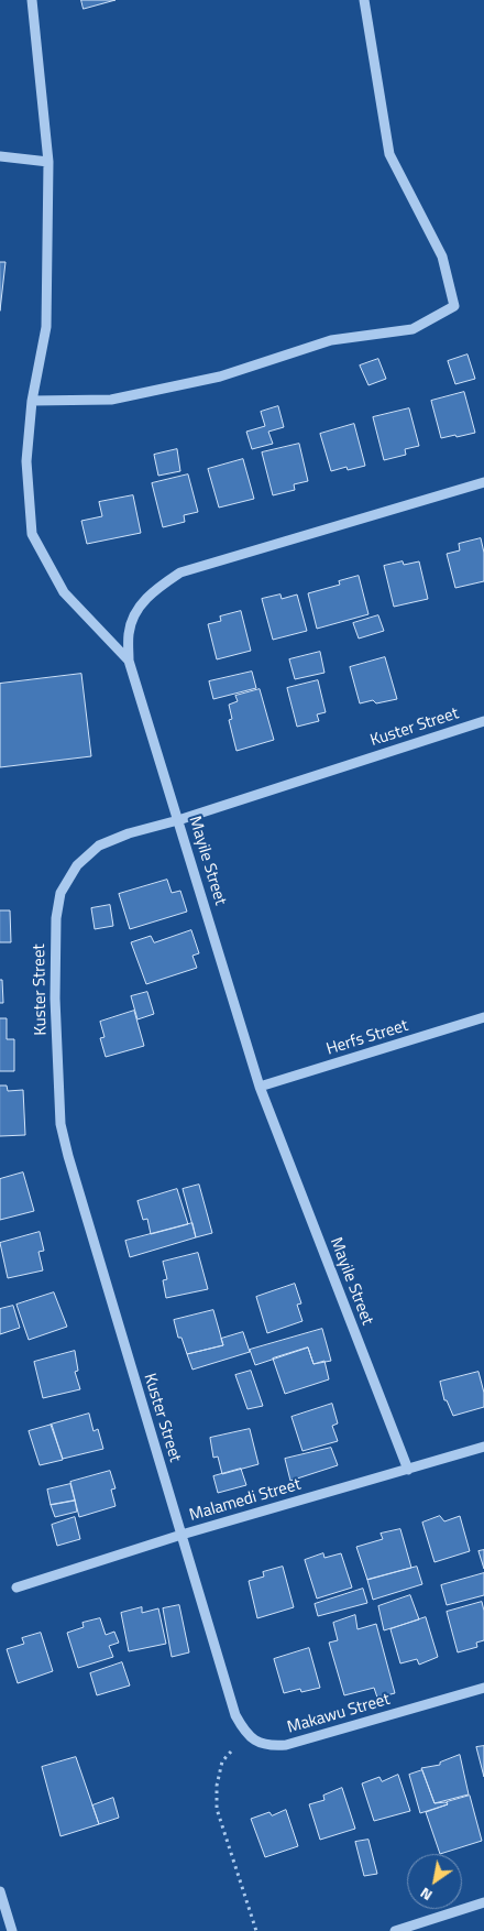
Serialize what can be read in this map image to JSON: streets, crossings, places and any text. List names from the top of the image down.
{
  "streets": {
    "street": [
      "Kuster Street",
      "Mayile Street",
      "Herfs Street",
      "Malamedi Street",
      "Makawu Street"
    ]
  },
  "crossings": [
    ["Kuster Street", "Mayile Street"],
    ["Kuster Street", "Malamedi Street"],
    ["Mayile Street", "Herfs Street"],
    ["Mayile Street", "Malamedi Street"]
  ],
  "north": "bottom left"
}
